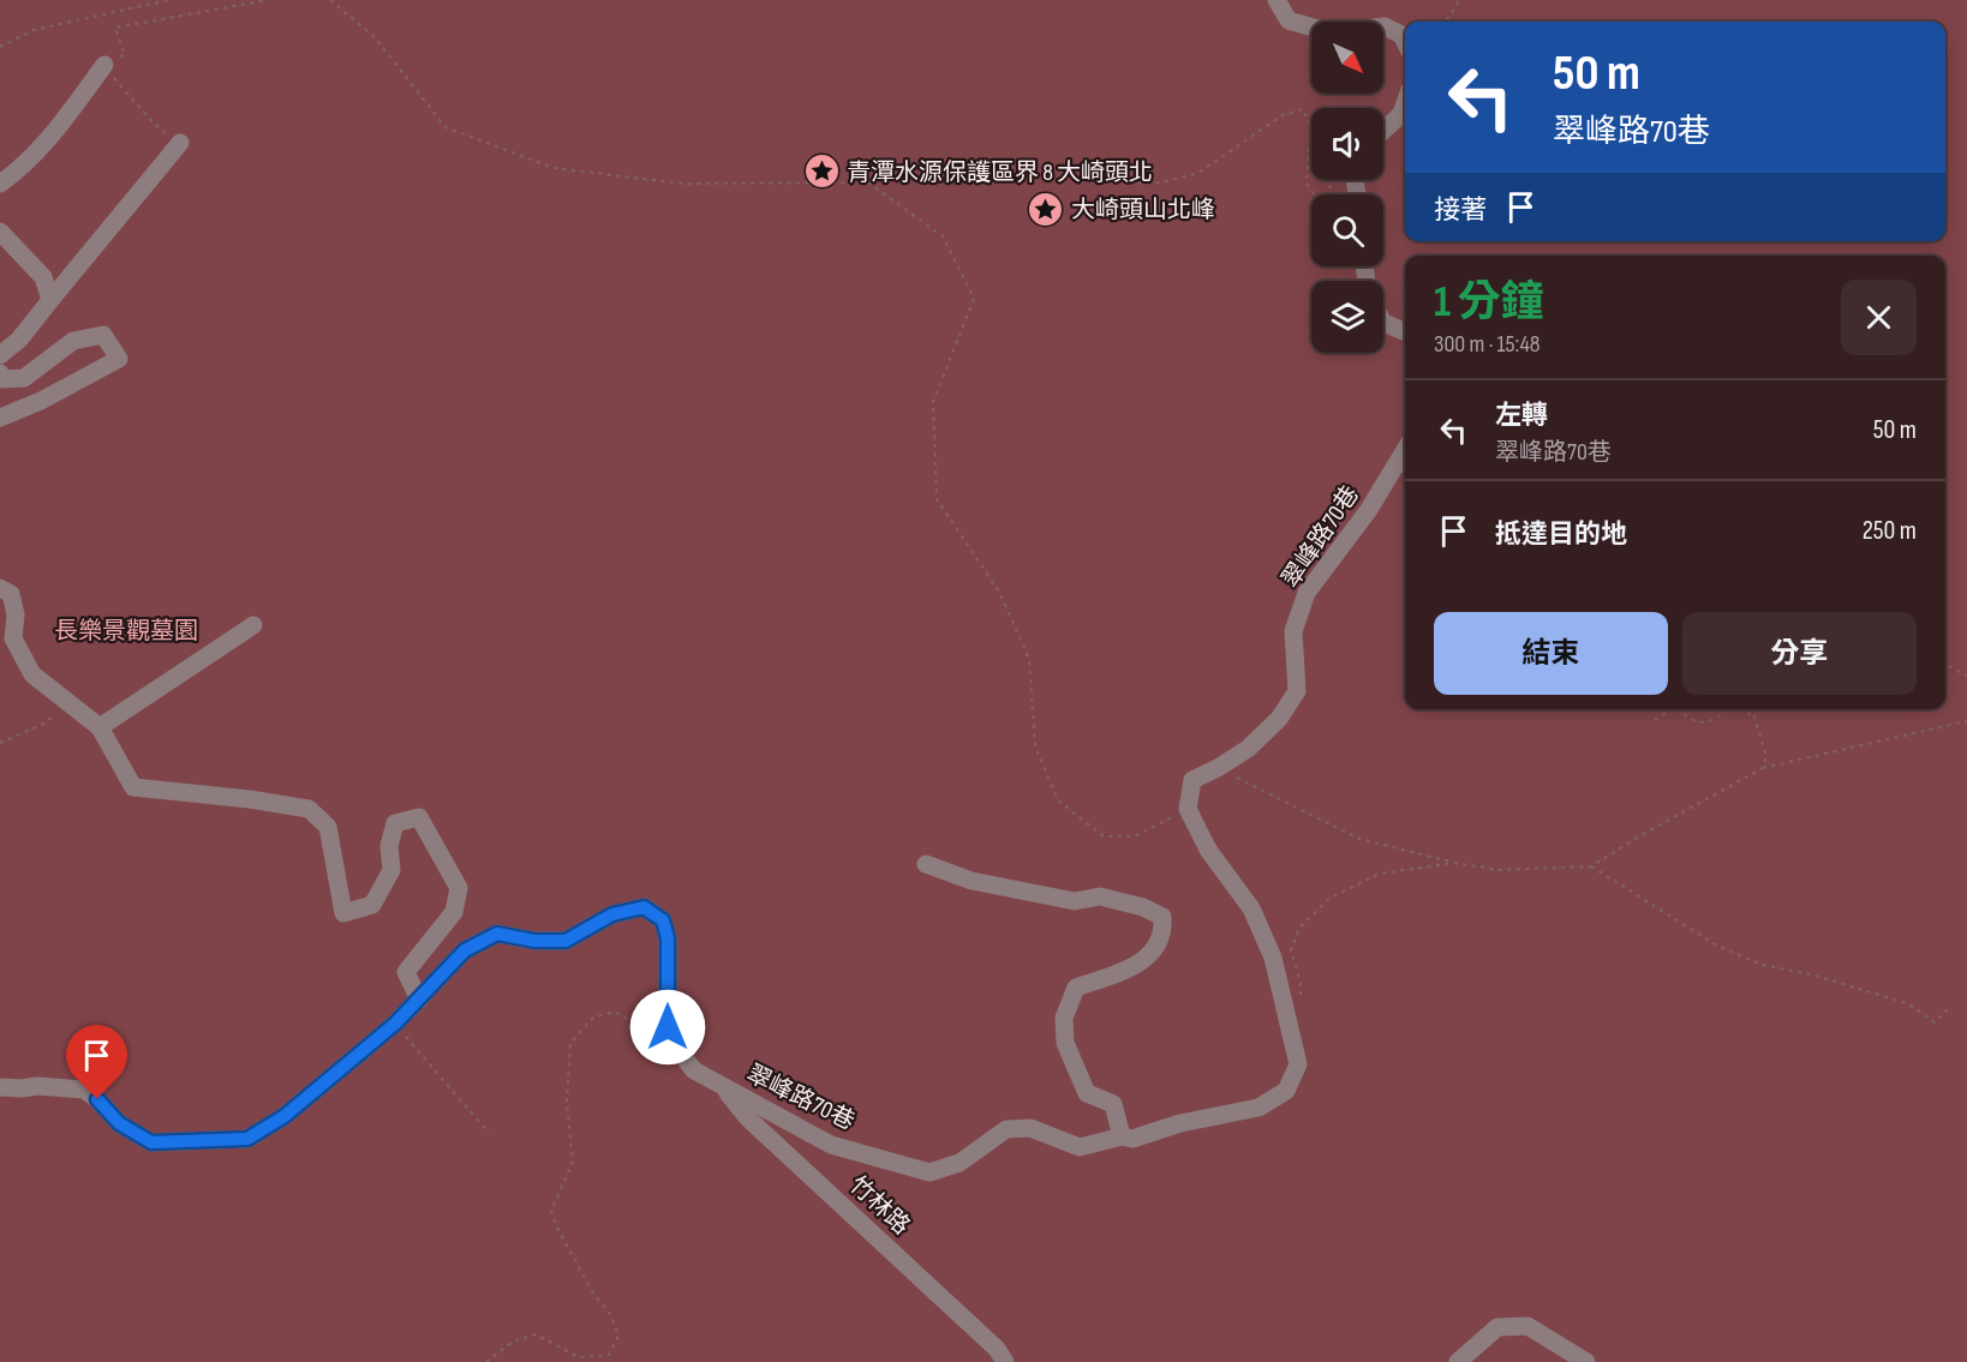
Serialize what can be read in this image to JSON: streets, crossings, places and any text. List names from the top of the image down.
{
  "streets": {
    "street": ["翠峰路70巷", "竹林路"]
  },
  "crossings": [
    ["翠峰路70巷", "竹林路"]
  ],
  "parks": ["長樂景觀墓園"],
  "places": {
    "place": ["青潭水源保護區界 8 大崎頭北", "大崎頭山北峰"]
  },
  "north": "bottom right",
  "page": {
    "turn": ["50 m", "翠峰路70巷"],
    "then": "接著",
    "heading": ["1 分鐘", "300 m · 15:48"],
    "list": [
      {
        "name": "左轉",
        "note": "翠峰路70巷",
        "value": "50 m"
      },
      {
        "name": "抵達目的地",
        "value": "250 m"
      }
    ],
    "buttons": ["結束", "分享"]
  }
}
